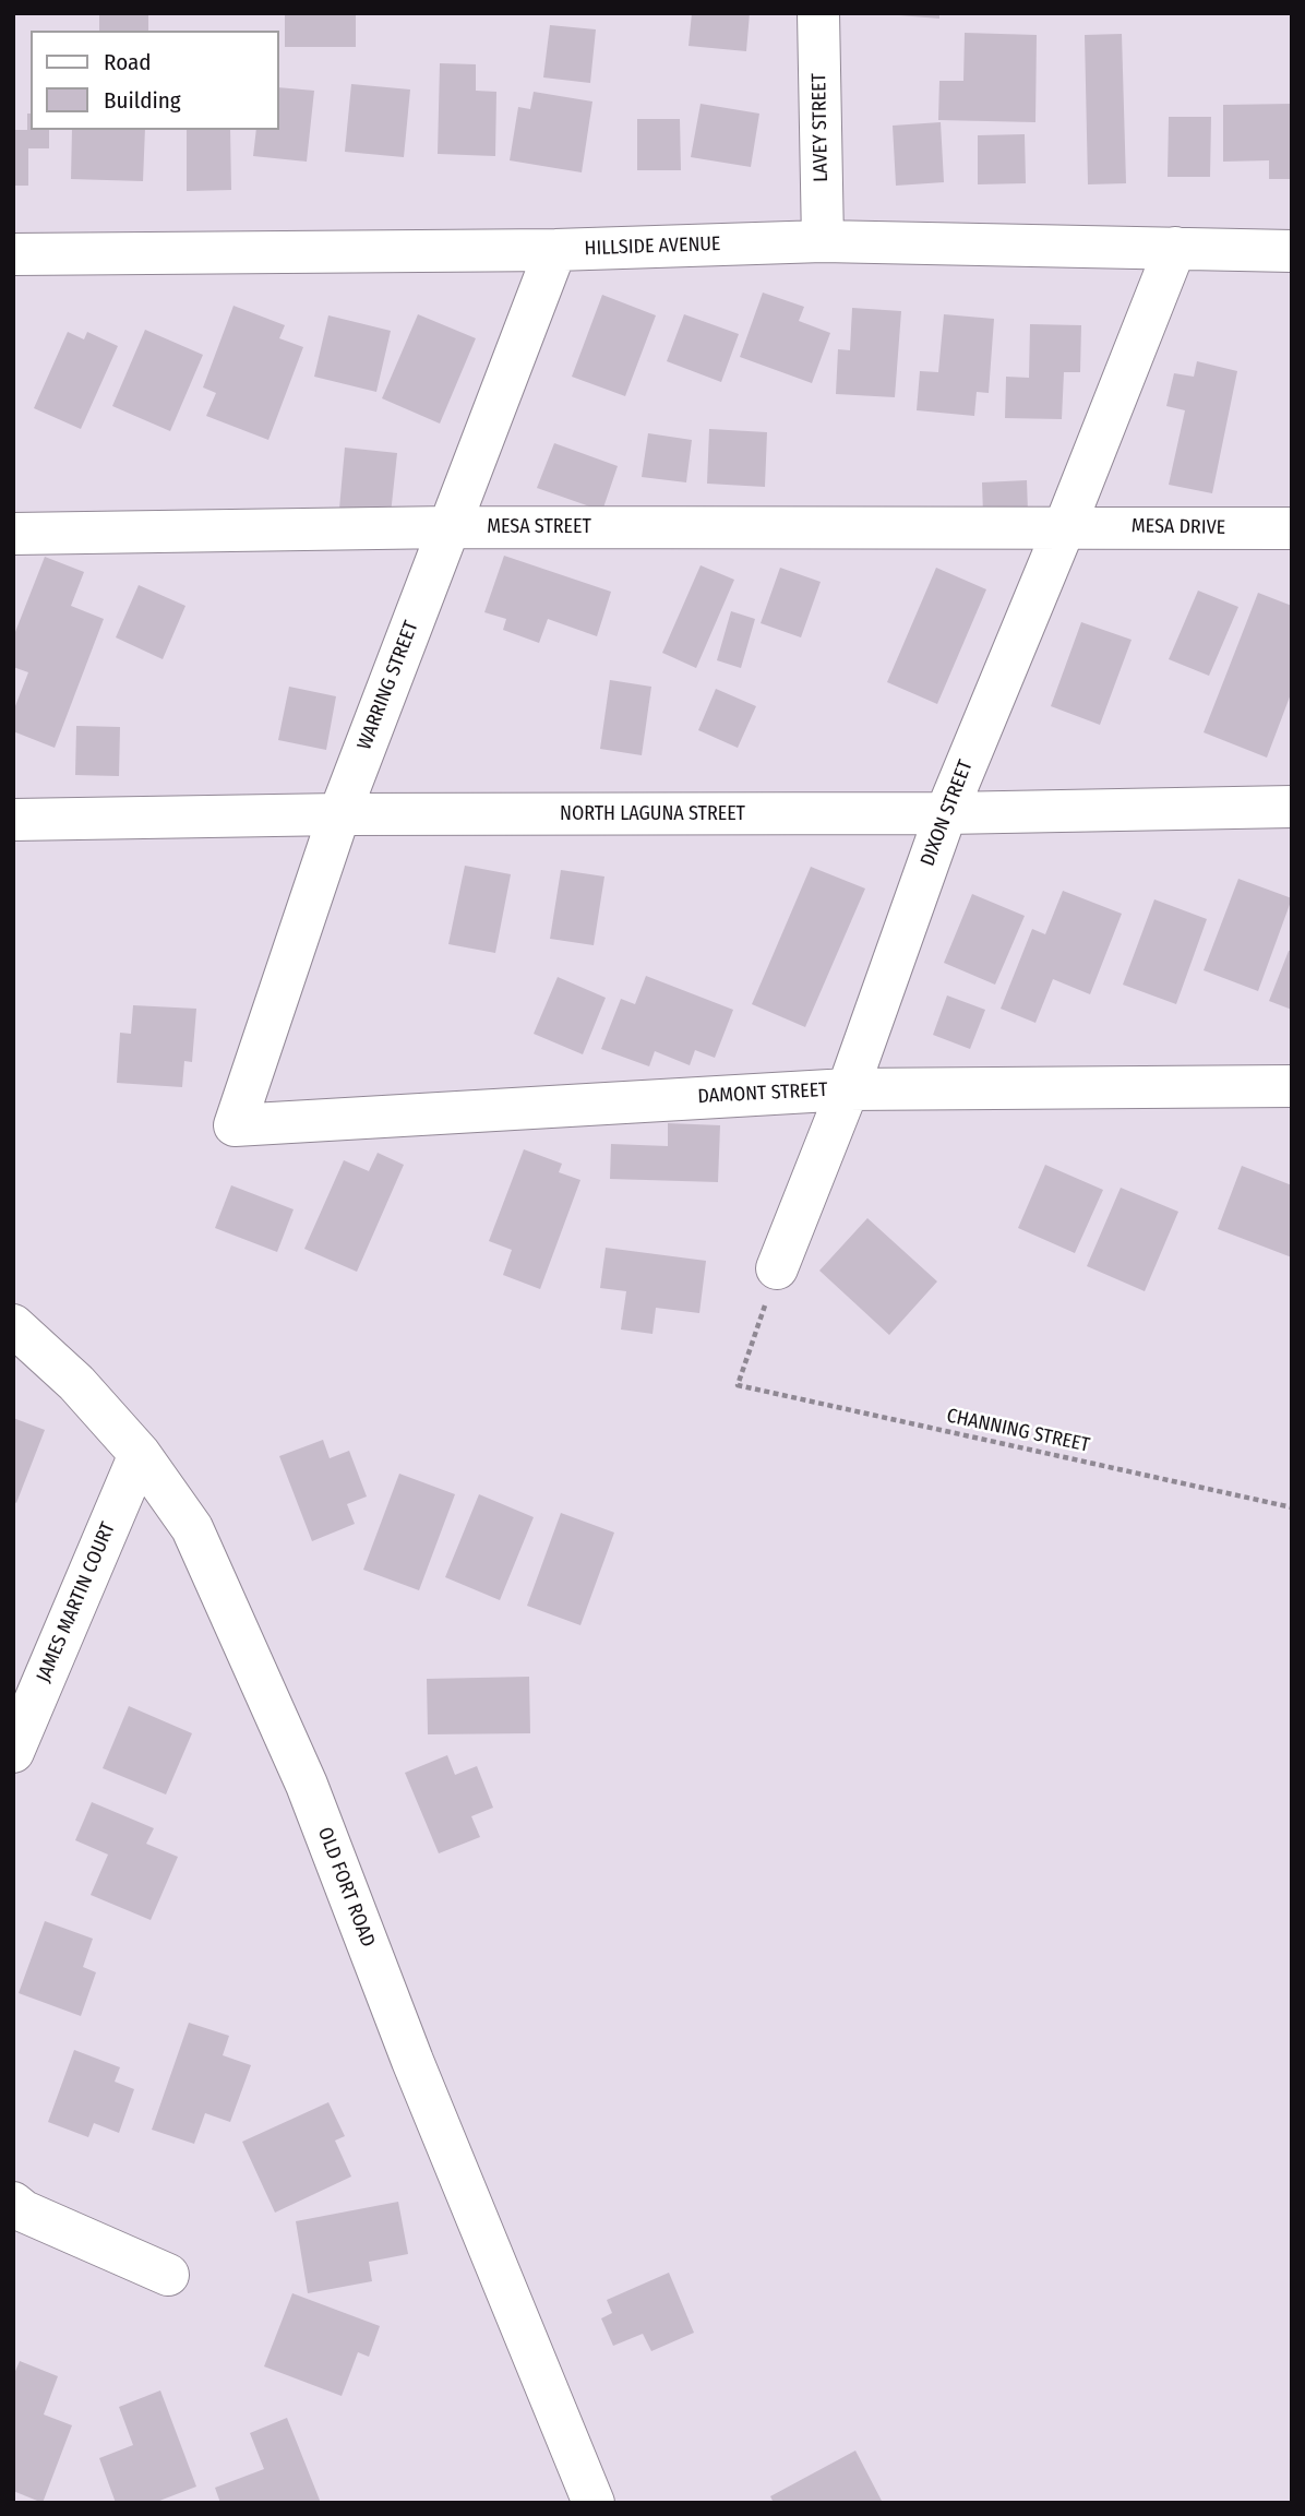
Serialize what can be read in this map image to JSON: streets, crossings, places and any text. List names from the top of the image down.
{
  "streets": {
    "street": [
      "LAVEY STREET",
      "HILLSIDE AVENUE",
      "MESA STREET",
      "MESA DRIVE",
      "WARRING STREET",
      "DIXON STREET",
      "NORTH LAGUNA STREET",
      "DAMONT STREET",
      "JAMES MARTIN COURT",
      "OLD FORT ROAD"
    ],
    "path": ["CHANNING STREET"]
  },
  "crossings": [
    ["LAVEY STREET", "HILLSIDE AVENUE"],
    ["HILLSIDE AVENUE", "WARRING STREET"],
    ["HILLSIDE AVENUE", "DIXON STREET"],
    ["MESA STREET", "MESA DRIVE"],
    ["MESA STREET", "WARRING STREET"],
    ["MESA STREET", "DIXON STREET"],
    ["MESA DRIVE", "DIXON STREET"],
    ["WARRING STREET", "NORTH LAGUNA STREET"],
    ["WARRING STREET", "DAMONT STREET"],
    ["DIXON STREET", "NORTH LAGUNA STREET"],
    ["DIXON STREET", "DAMONT STREET"],
    ["DIXON STREET", "CHANNING STREET"],
    ["JAMES MARTIN COURT", "OLD FORT ROAD"]
  ],
  "legend": ["Road", "Building"]
}
